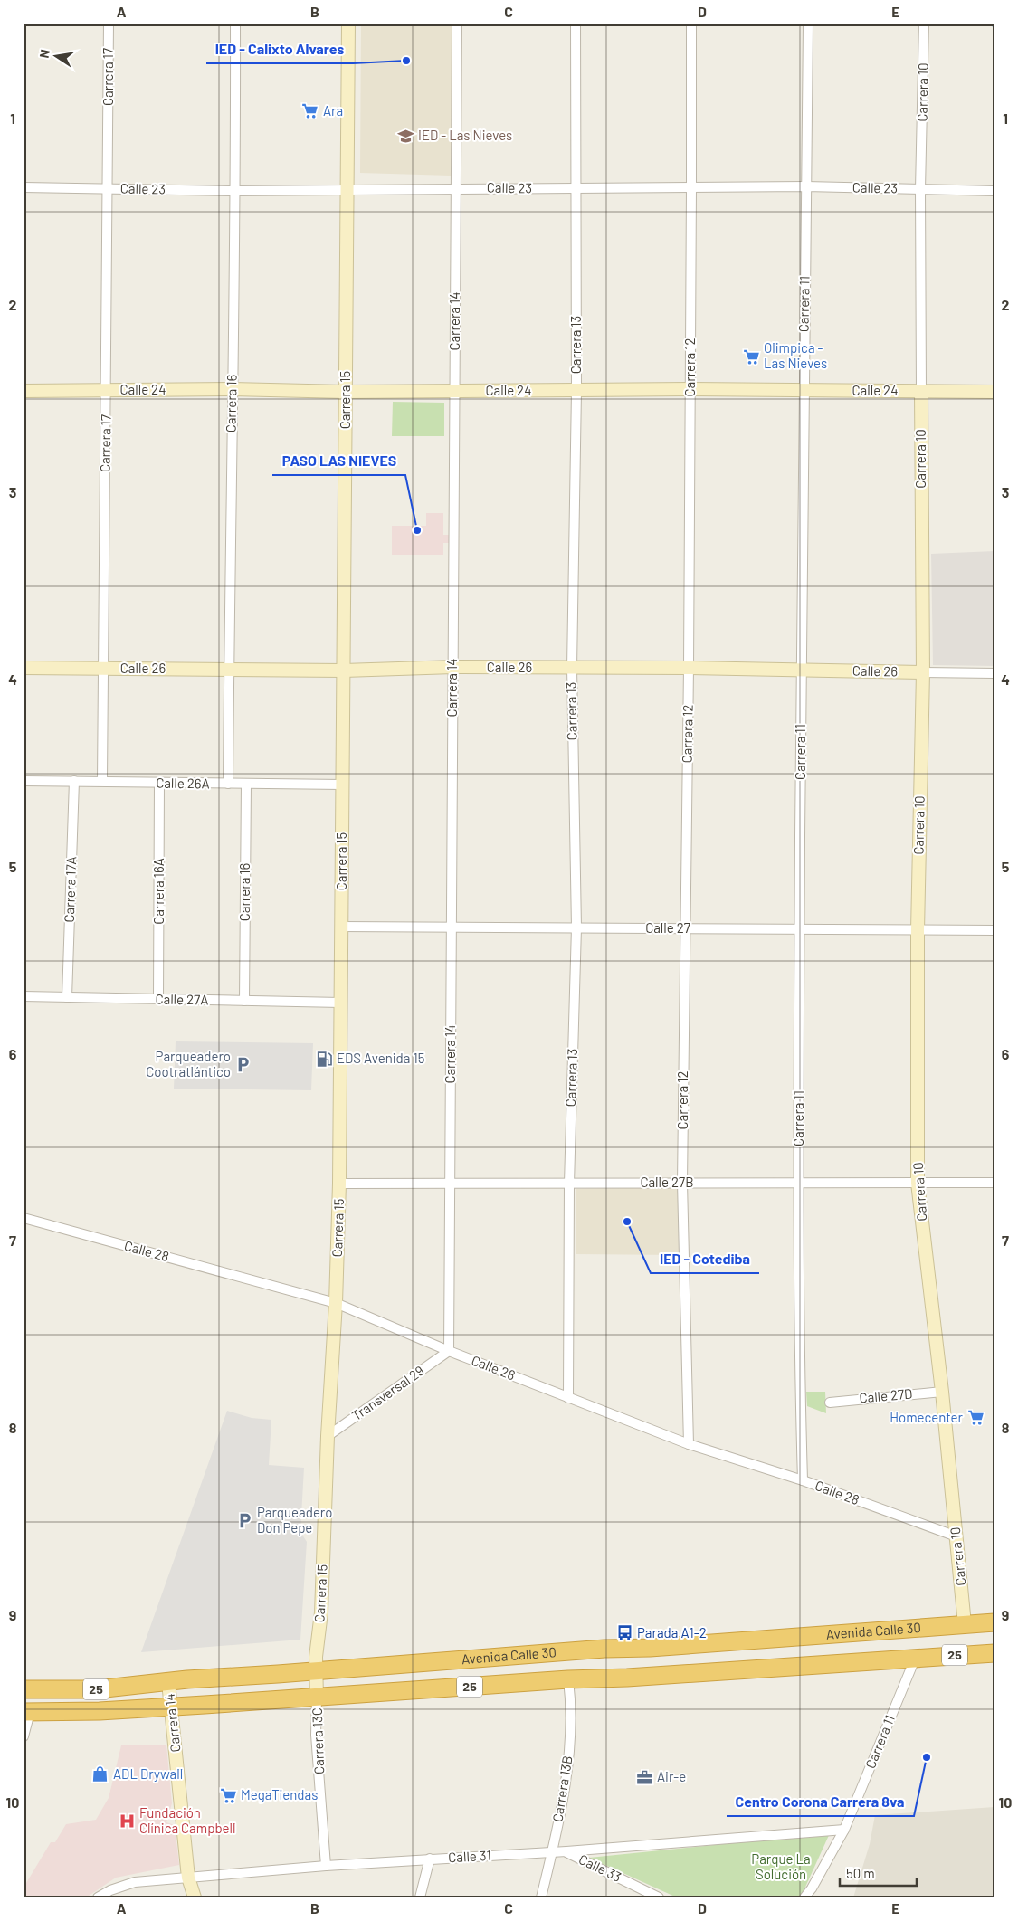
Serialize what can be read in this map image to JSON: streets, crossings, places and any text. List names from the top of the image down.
{
  "streets": {
    "highway": ["Avenida Calle 30", "25"],
    "street": [
      "Carrera 17",
      "Carrera 10",
      "Calle 23",
      "Carrera 11",
      "Carrera 14",
      "Carrera 13",
      "Carrera 12",
      "Calle 24",
      "Carrera 15",
      "Carrera 16",
      "Calle 26",
      "Calle 26A",
      "Carrera 17A",
      "Carrera 16A",
      "Calle 27",
      "Calle 27A",
      "Calle 27B",
      "Calle 28",
      "Transversal 29",
      "Calle 27D",
      "Carrera 13C",
      "Carrera 13B",
      "Calle 31",
      "Calle 33"
    ]
  },
  "crossings": [
    ["Carrera 17", "Calle 23"],
    ["Carrera 17", "Calle 24"],
    ["Carrera 17", "Calle 26"],
    ["Carrera 17", "Calle 26A"],
    ["Carrera 10", "Calle 23"],
    ["Carrera 10", "Calle 24"],
    ["Carrera 10", "Calle 26"],
    ["Carrera 10", "Calle 27"],
    ["Carrera 10", "Calle 27B"],
    ["Carrera 10", "Calle 28"],
    ["Carrera 10", "Calle 27D"],
    ["Carrera 10", "Avenida Calle 30"],
    ["Calle 23", "Carrera 11"],
    ["Calle 23", "Carrera 14"],
    ["Calle 23", "Carrera 13"],
    ["Calle 23", "Carrera 12"],
    ["Calle 23", "Carrera 15"],
    ["Calle 23", "Carrera 16"],
    ["Carrera 11", "Calle 24"],
    ["Carrera 11", "Calle 26"],
    ["Carrera 11", "Calle 27"],
    ["Carrera 11", "Calle 27B"],
    ["Carrera 11", "Calle 28"],
    ["Carrera 11", "Avenida Calle 30"],
    ["Carrera 11", "Calle 31"],
    ["Carrera 14", "Calle 24"],
    ["Carrera 14", "Calle 26"],
    ["Carrera 14", "Calle 27"],
    ["Carrera 14", "Calle 27B"],
    ["Carrera 14", "Calle 28"],
    ["Carrera 14", "Transversal 29"],
    ["Carrera 14", "Avenida Calle 30"],
    ["Carrera 14", "Calle 31"],
    ["Carrera 13", "Calle 24"],
    ["Carrera 13", "Calle 26"],
    ["Carrera 13", "Calle 27"],
    ["Carrera 13", "Calle 27B"],
    ["Carrera 13", "Calle 28"],
    ["Carrera 12", "Calle 24"],
    ["Carrera 12", "Calle 26"],
    ["Carrera 12", "Calle 27"],
    ["Carrera 12", "Calle 27B"],
    ["Carrera 12", "Calle 28"],
    ["Calle 24", "Carrera 15"],
    ["Calle 24", "Carrera 16"],
    ["Carrera 15", "Calle 26"],
    ["Carrera 15", "Calle 26A"],
    ["Carrera 15", "Calle 27"],
    ["Carrera 15", "Calle 27A"],
    ["Carrera 15", "Calle 27B"],
    ["Carrera 15", "Calle 28"],
    ["Carrera 15", "Transversal 29"],
    ["Carrera 15", "Avenida Calle 30"],
    ["Carrera 15", "Carrera 13C"],
    ["Carrera 16", "Calle 26"],
    ["Carrera 16", "Calle 26A"],
    ["Carrera 16", "Calle 27A"],
    ["Calle 26A", "Carrera 17A"],
    ["Calle 26A", "Carrera 16A"],
    ["Carrera 17A", "Calle 27A"],
    ["Carrera 16A", "Calle 27A"],
    ["Calle 28", "Transversal 29"],
    ["Avenida Calle 30", "Carrera 13C"],
    ["Avenida Calle 30", "Carrera 13B"],
    ["Carrera 13C", "Calle 31"],
    ["Carrera 13B", "Calle 31"],
    ["Calle 31", "Calle 33"]
  ],
  "parks": ["Parque La Solución"],
  "places": {
    "other": [
      "IED - Calixto Alvares",
      "PASO LAS NIEVES",
      "IED - Cotediba",
      "Centro Corona Carrera 8va"
    ],
    "supermarket": [
      "Ara",
      "Olimpica - Las Nieves",
      "Homecenter",
      "MegaTiendas"
    ],
    "school or university": ["IED - Las Nieves"],
    "fuel station": ["EDS Avenida 15"],
    "parking": ["Parqueadero Cootratlántico", "Parqueadero Don Pepe"],
    "bus stop": ["Parada A1-2"],
    "shop": ["ADL Drywall"],
    "office": ["Air-e"],
    "hospital": ["Fundación Clínica Campbell"]
  },
  "scale_bar": "50 m",
  "north": "left",
  "grid": {
    "columns": [
      "A",
      "B",
      "C",
      "D",
      "E"
    ],
    "rows": [
      "1",
      "2",
      "3",
      "4",
      "5",
      "6",
      "7",
      "8",
      "9",
      "10"
    ]
  }
}
